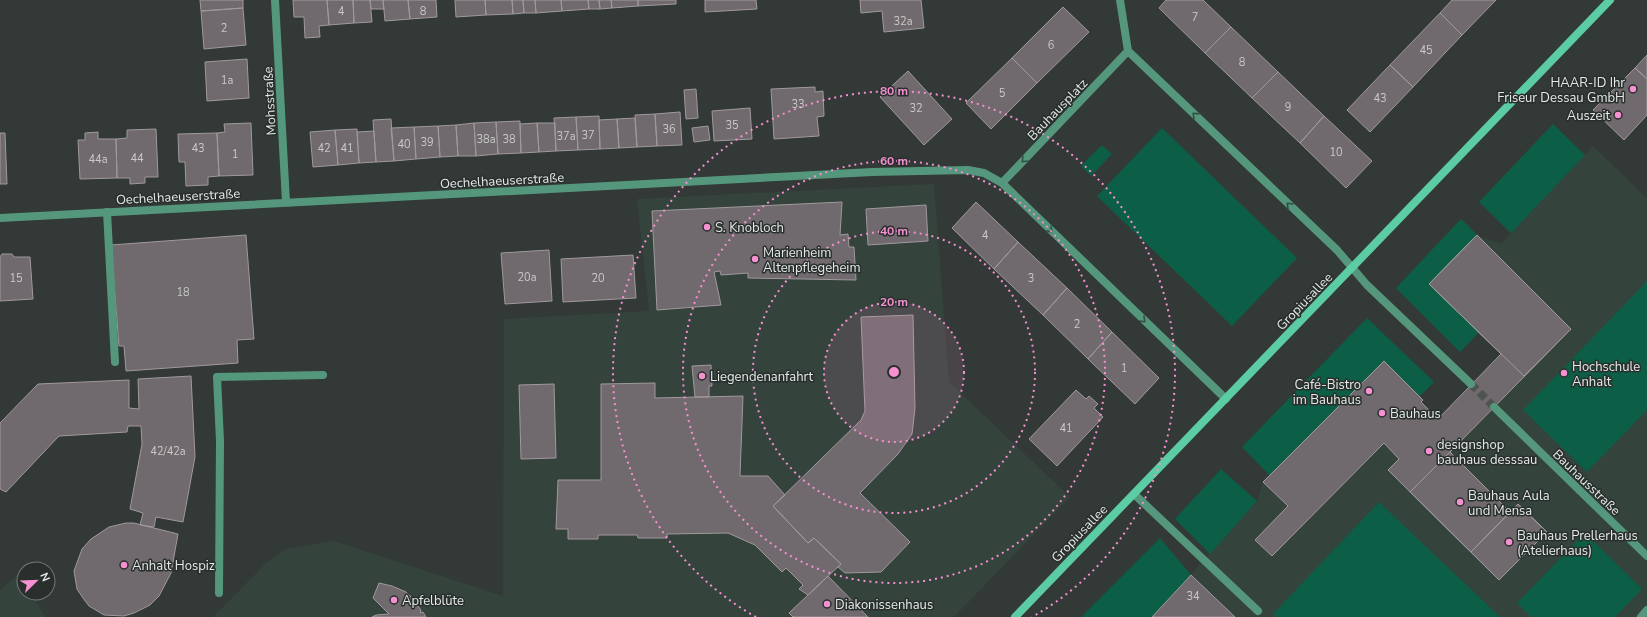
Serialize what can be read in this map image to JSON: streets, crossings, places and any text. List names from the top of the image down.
{
  "streets": {
    "street": [
      "Mohsstraße",
      "Bauhausplatz",
      "Oechelhaeuserstraße",
      "Gropiusallee",
      "Bauhausstraße"
    ]
  },
  "crossings": [
    ["Mohsstraße", "Oechelhaeuserstraße"],
    ["Bauhausplatz", "Oechelhaeuserstraße"]
  ],
  "one_way": ["Bauhausplatz"],
  "places": [
    "HAAR-ID Ihr Friseur Dessau GmbH",
    "Auszeit",
    "S. Knobloch",
    "Marienheim Altenpflegeheim",
    "Hochschule Anhalt",
    "Liegendenanfahrt",
    "Café-Bistro im Bauhaus",
    "Bauhaus",
    "designshop bauhaus desssau",
    "Bauhaus Aula und Mensa",
    "Bauhaus Prellerhaus (Atelierhaus)",
    "Anhalt Hospiz",
    "Apfelblüte",
    "Diakonissenhaus"
  ],
  "house_numbers": [
    "4",
    "8",
    "7",
    "32a",
    "2",
    "6",
    "45",
    "8",
    "1a",
    "5",
    "43",
    "33",
    "9",
    "32",
    "35",
    "36",
    "37",
    "37a",
    "38a",
    "38",
    "39",
    "40",
    "43",
    "42",
    "41",
    "10",
    "1",
    "44",
    "44a",
    "4",
    "20a",
    "15",
    "20",
    "3",
    "18",
    "2",
    "1",
    "41",
    "42/42a",
    "34"
  ],
  "north": "top right",
  "rings": [
    "80 m",
    "60 m",
    "40 m",
    "20 m"
  ]
}
